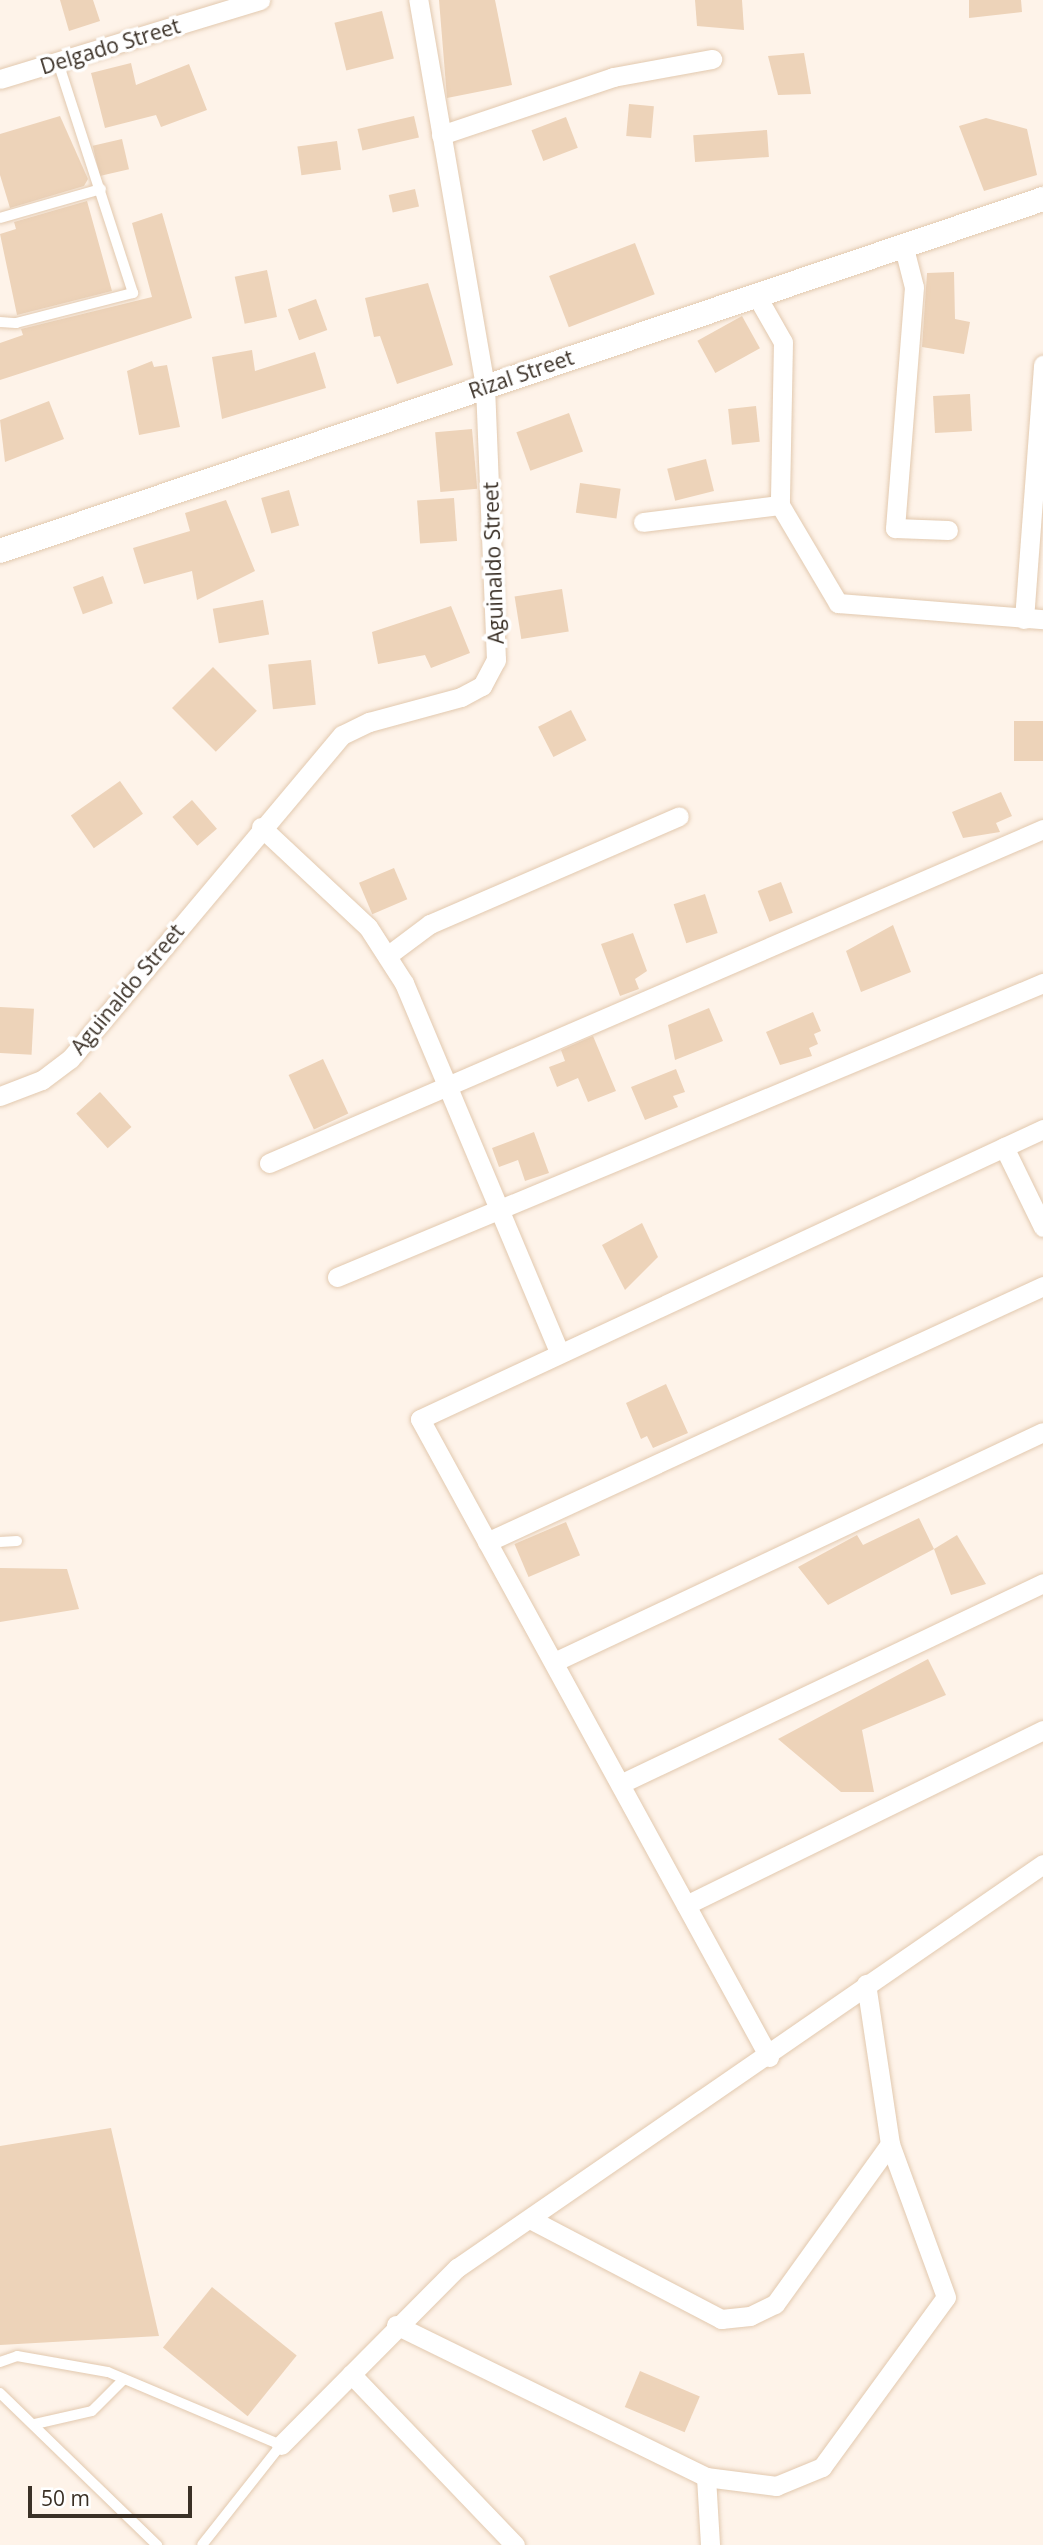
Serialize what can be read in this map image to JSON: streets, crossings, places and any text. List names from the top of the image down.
{
  "streets": {
    "street": ["Delgado Street", "Rizal Street", "Aguinaldo Street"]
  },
  "crossings": [
    ["Rizal Street", "Aguinaldo Street"]
  ],
  "scale_bar": "50 m"
}
